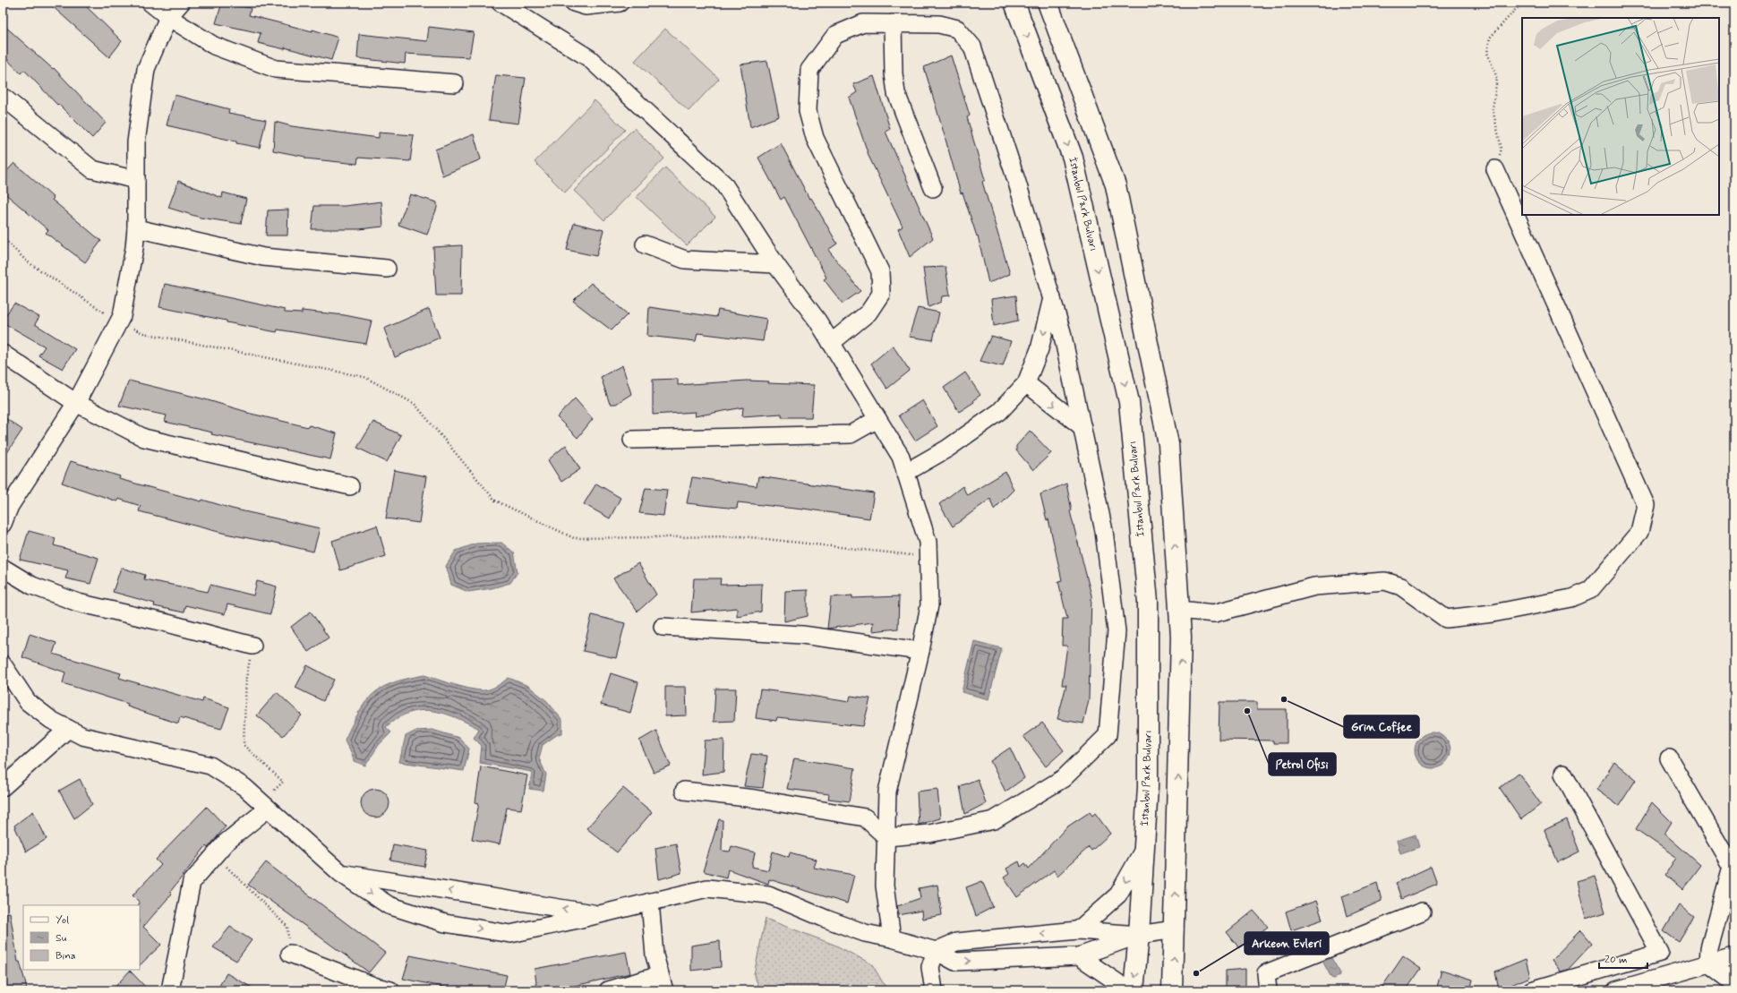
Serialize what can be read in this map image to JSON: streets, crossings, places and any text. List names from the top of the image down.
{
  "streets": {
    "highway": ["İstanbul Park Bulvarı"]
  },
  "places": ["Grin Coffee", "Petrol Ofisi", "Arkeon Evleri"],
  "legend": ["Yol", "Su", "Bina"],
  "scale_bar": "20 m"
}
